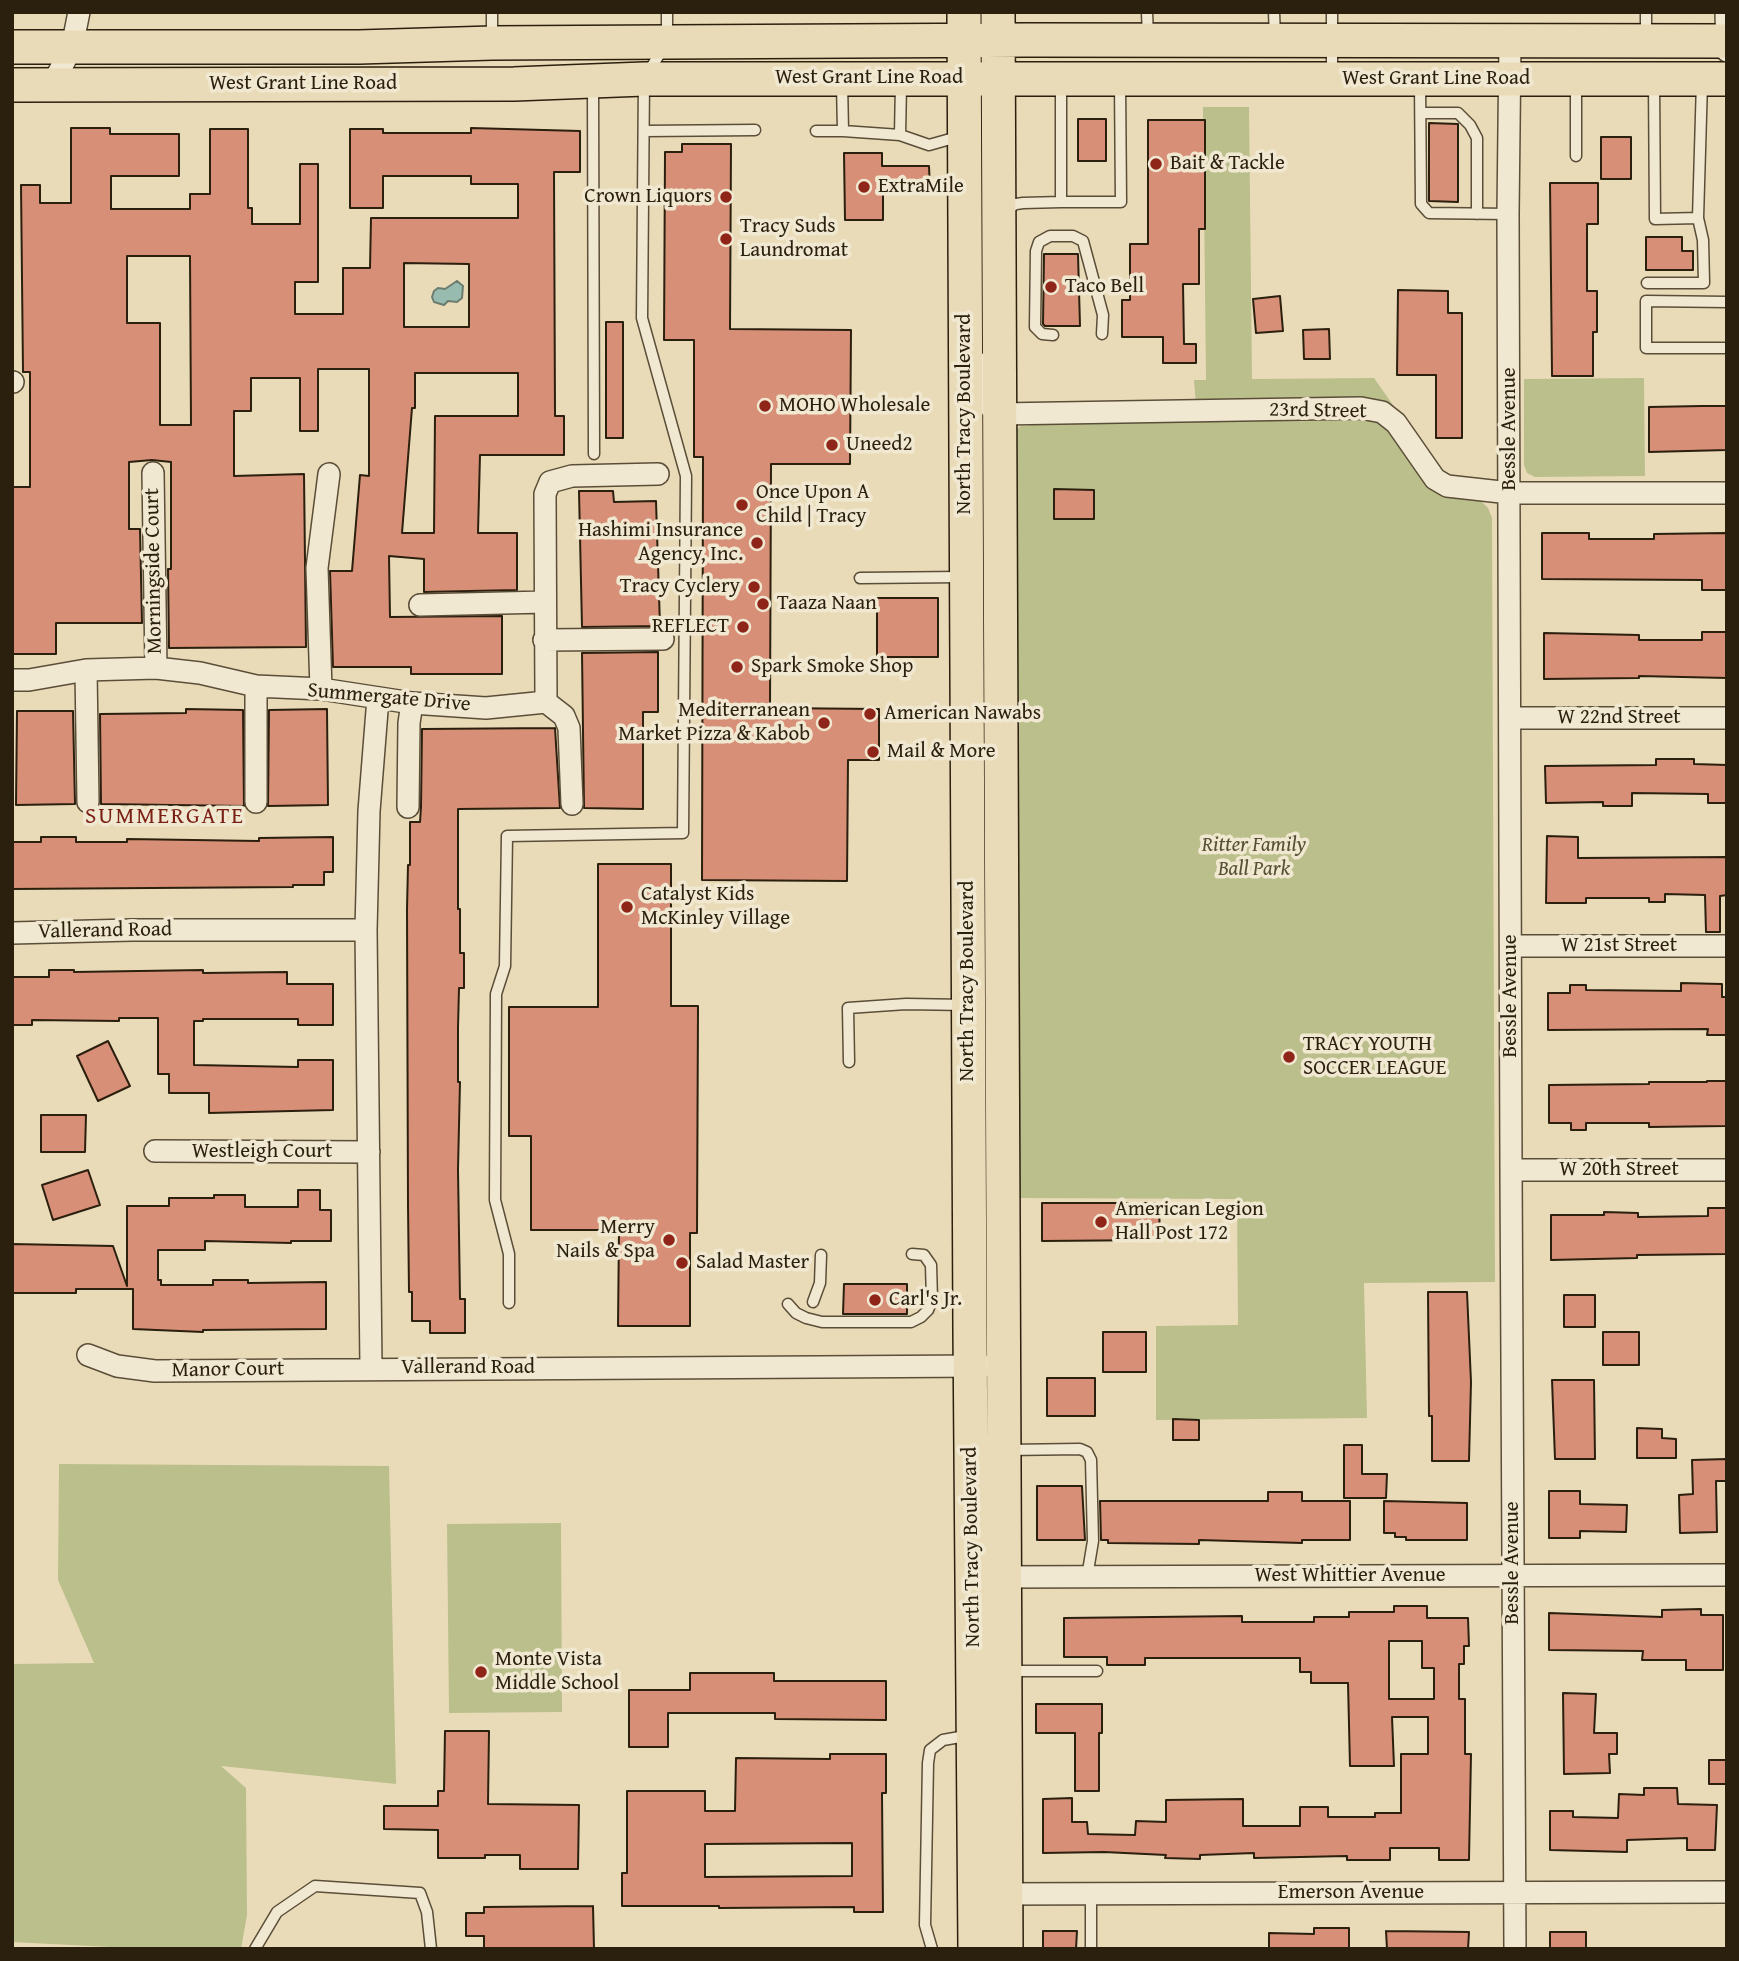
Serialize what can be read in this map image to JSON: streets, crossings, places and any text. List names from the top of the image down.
{
  "streets": {
    "main road": ["West Grant Line Road", "North Tracy Boulevard"],
    "street": [
      "23rd Street",
      "Bessle Avenue",
      "Morningside Court",
      "Summergate Drive",
      "W 22nd Street",
      "Vallerand Road",
      "W 21st Street",
      "Westleigh Court",
      "W 20th Street",
      "Manor Court",
      "West Whittier Avenue",
      "Emerson Avenue"
    ]
  },
  "crossings": [
    ["West Grant Line Road", "North Tracy Boulevard"],
    ["West Grant Line Road", "Bessle Avenue"],
    ["23rd Street", "North Tracy Boulevard"],
    ["23rd Street", "Bessle Avenue"],
    ["North Tracy Boulevard", "Vallerand Road"],
    ["North Tracy Boulevard", "West Whittier Avenue"],
    ["North Tracy Boulevard", "Emerson Avenue"],
    ["Bessle Avenue", "W 22nd Street"],
    ["Bessle Avenue", "W 21st Street"],
    ["Bessle Avenue", "W 20th Street"],
    ["Bessle Avenue", "West Whittier Avenue"],
    ["Bessle Avenue", "Emerson Avenue"],
    ["Morningside Court", "Summergate Drive"],
    ["Summergate Drive", "Vallerand Road"],
    ["Vallerand Road", "Westleigh Court"],
    ["Vallerand Road", "Manor Court"]
  ],
  "districts": ["SUMMERGATE"],
  "parks": ["Ritter Family Ball Park"],
  "places": [
    "Bait & Tackle",
    "ExtraMile",
    "Crown Liquors",
    "Tracy Suds Laundromat",
    "Taco Bell",
    "MOHO Wholesale",
    "Uneed2",
    "Once Upon A Child | Tracy",
    "Hashimi Insurance Agency, Inc.",
    "Tracy Cyclery",
    "Taaza Naan",
    "REFLECT",
    "Spark Smoke Shop",
    "American Nawabs",
    "Mediterranean Market Pizza & Kabob",
    "Mail & More",
    "Catalyst Kids McKinley Village",
    "TRACY YOUTH SOCCER LEAGUE",
    "American Legion Hall Post 172",
    "Merry Nails & Spa",
    "Salad Master",
    "Carl's Jr.",
    "Monte Vista Middle School"
  ]
}
